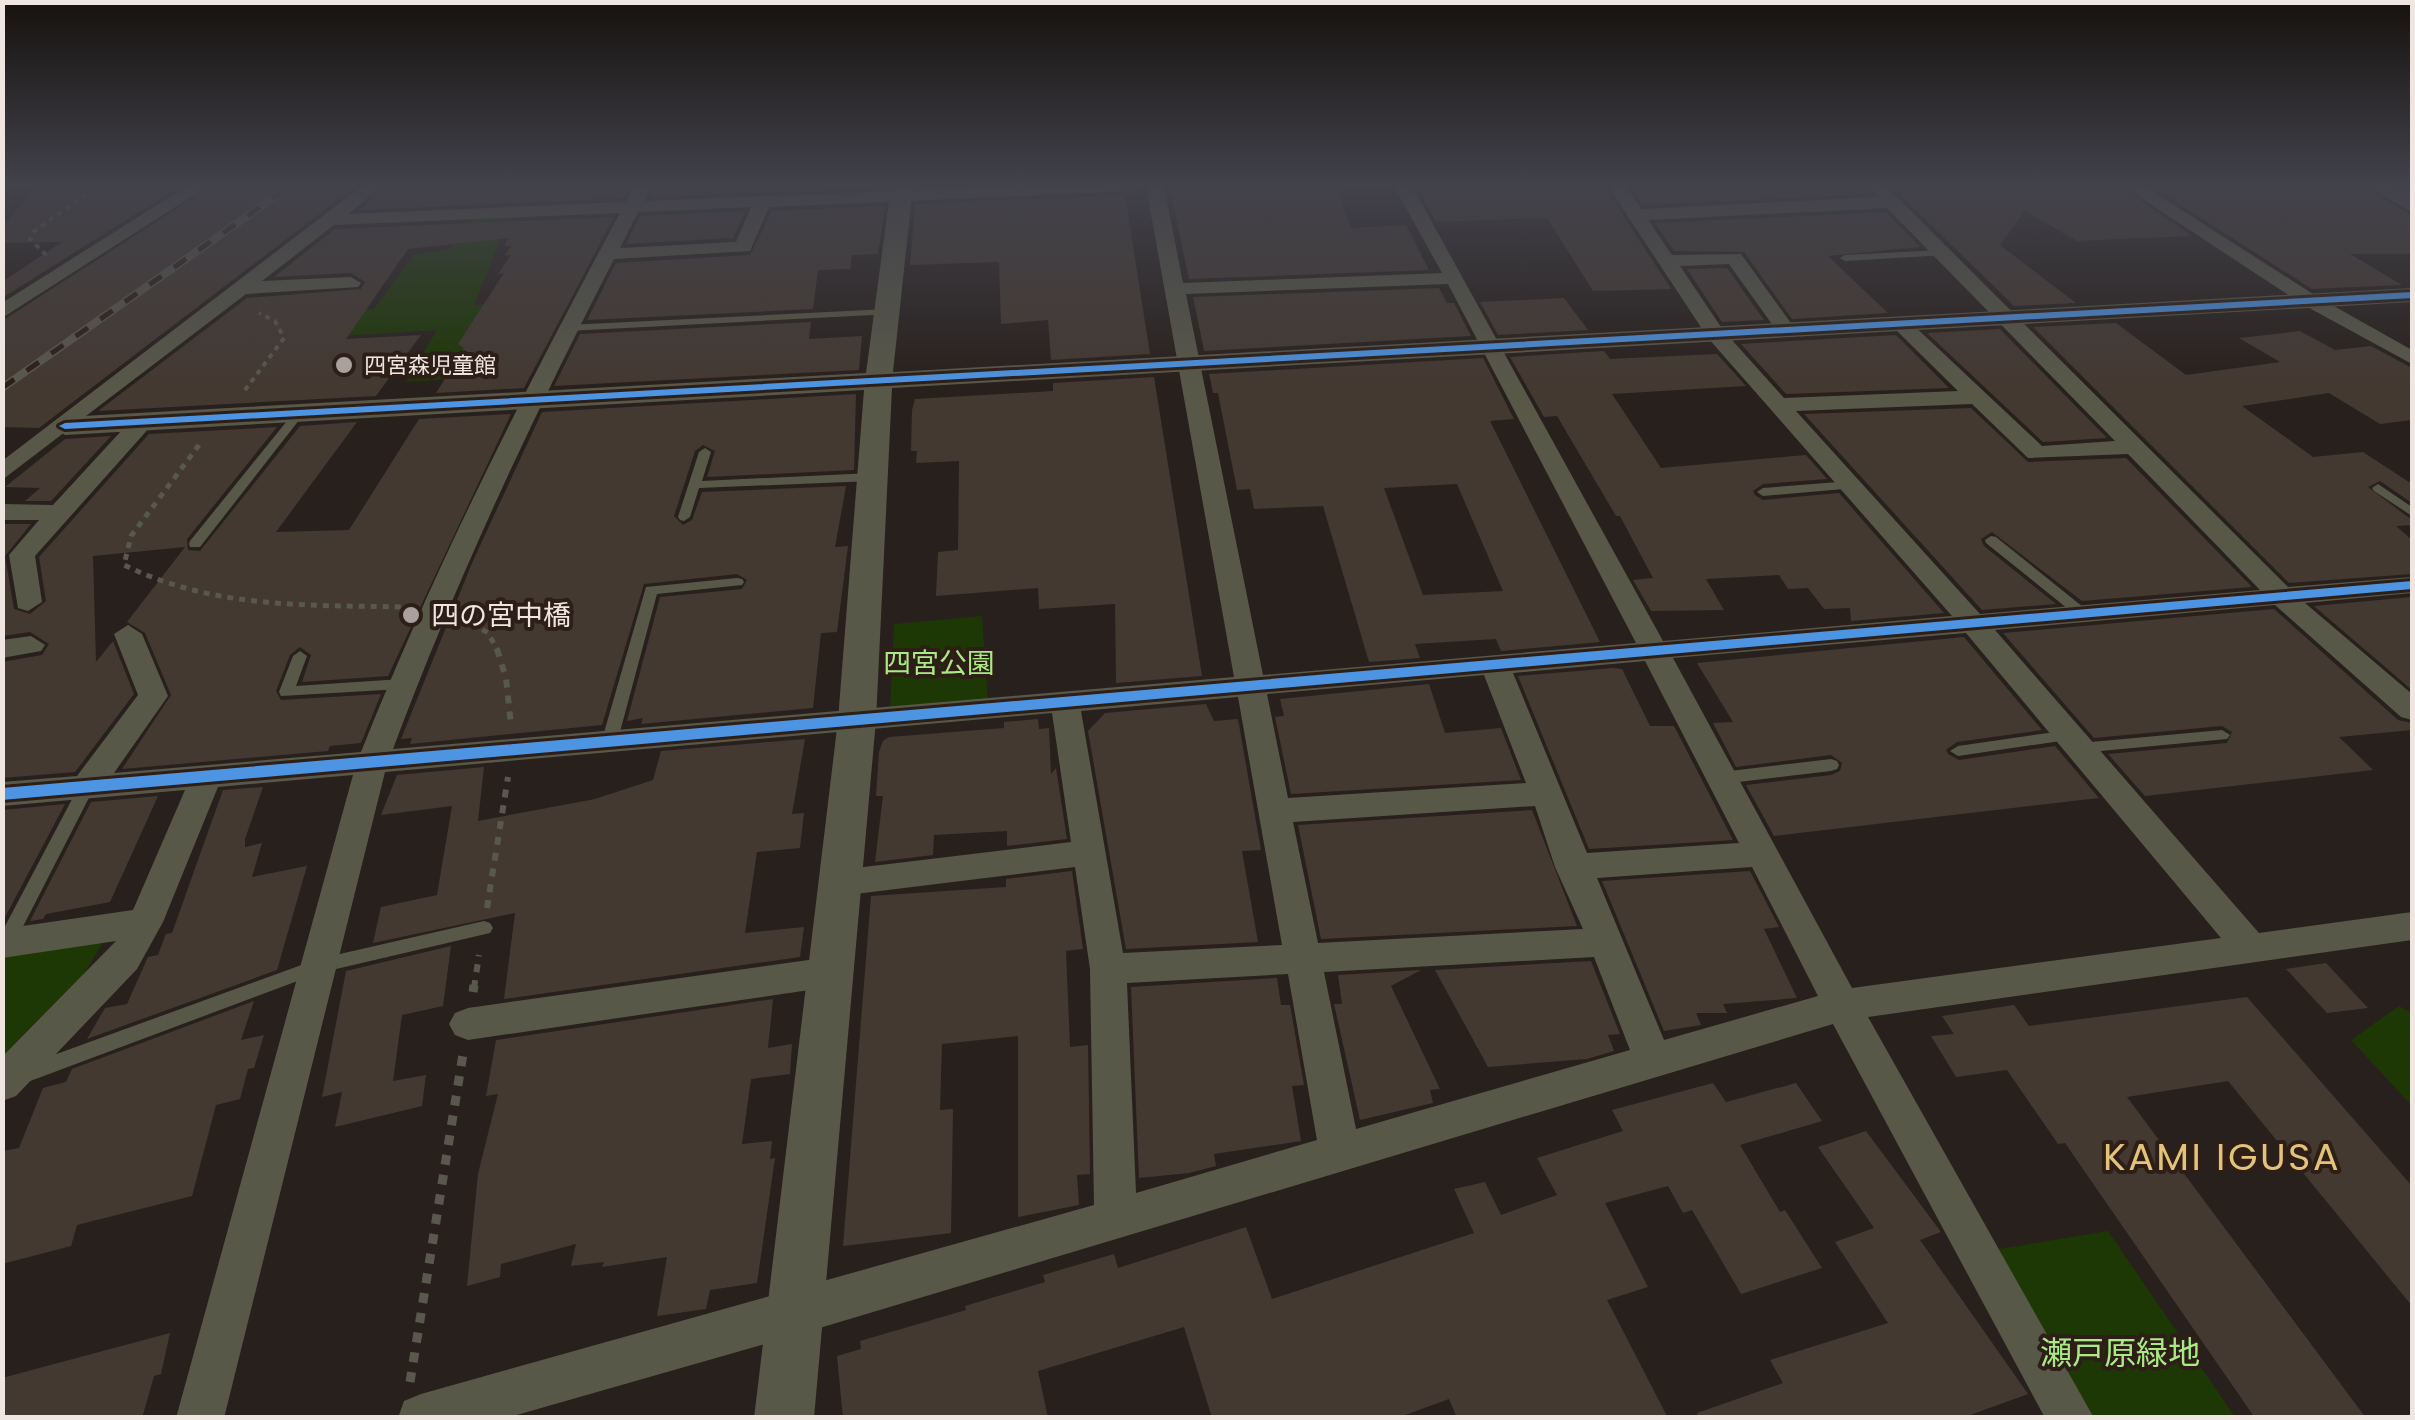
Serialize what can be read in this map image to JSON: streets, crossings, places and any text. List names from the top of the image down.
{
  "districts": ["KAMI IGUSA"],
  "parks": ["四宮公園", "瀬戸原緑地"],
  "places": ["四宮森児童館", "四の宮中橋"]
}
